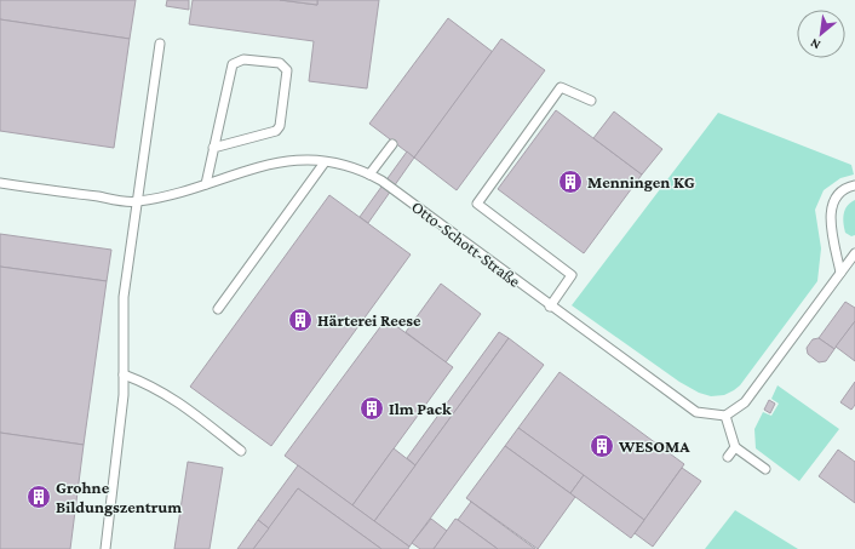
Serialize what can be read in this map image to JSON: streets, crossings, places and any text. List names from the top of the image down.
{
  "streets": {
    "lane": ["Otto-Schott-Straße"]
  },
  "places": {
    "building": [
      "Menningen KG",
      "Härterei Reese",
      "Ilm Pack",
      "WESOMA",
      "Grohne Bildungszentrum"
    ]
  },
  "north": "bottom left"
}
